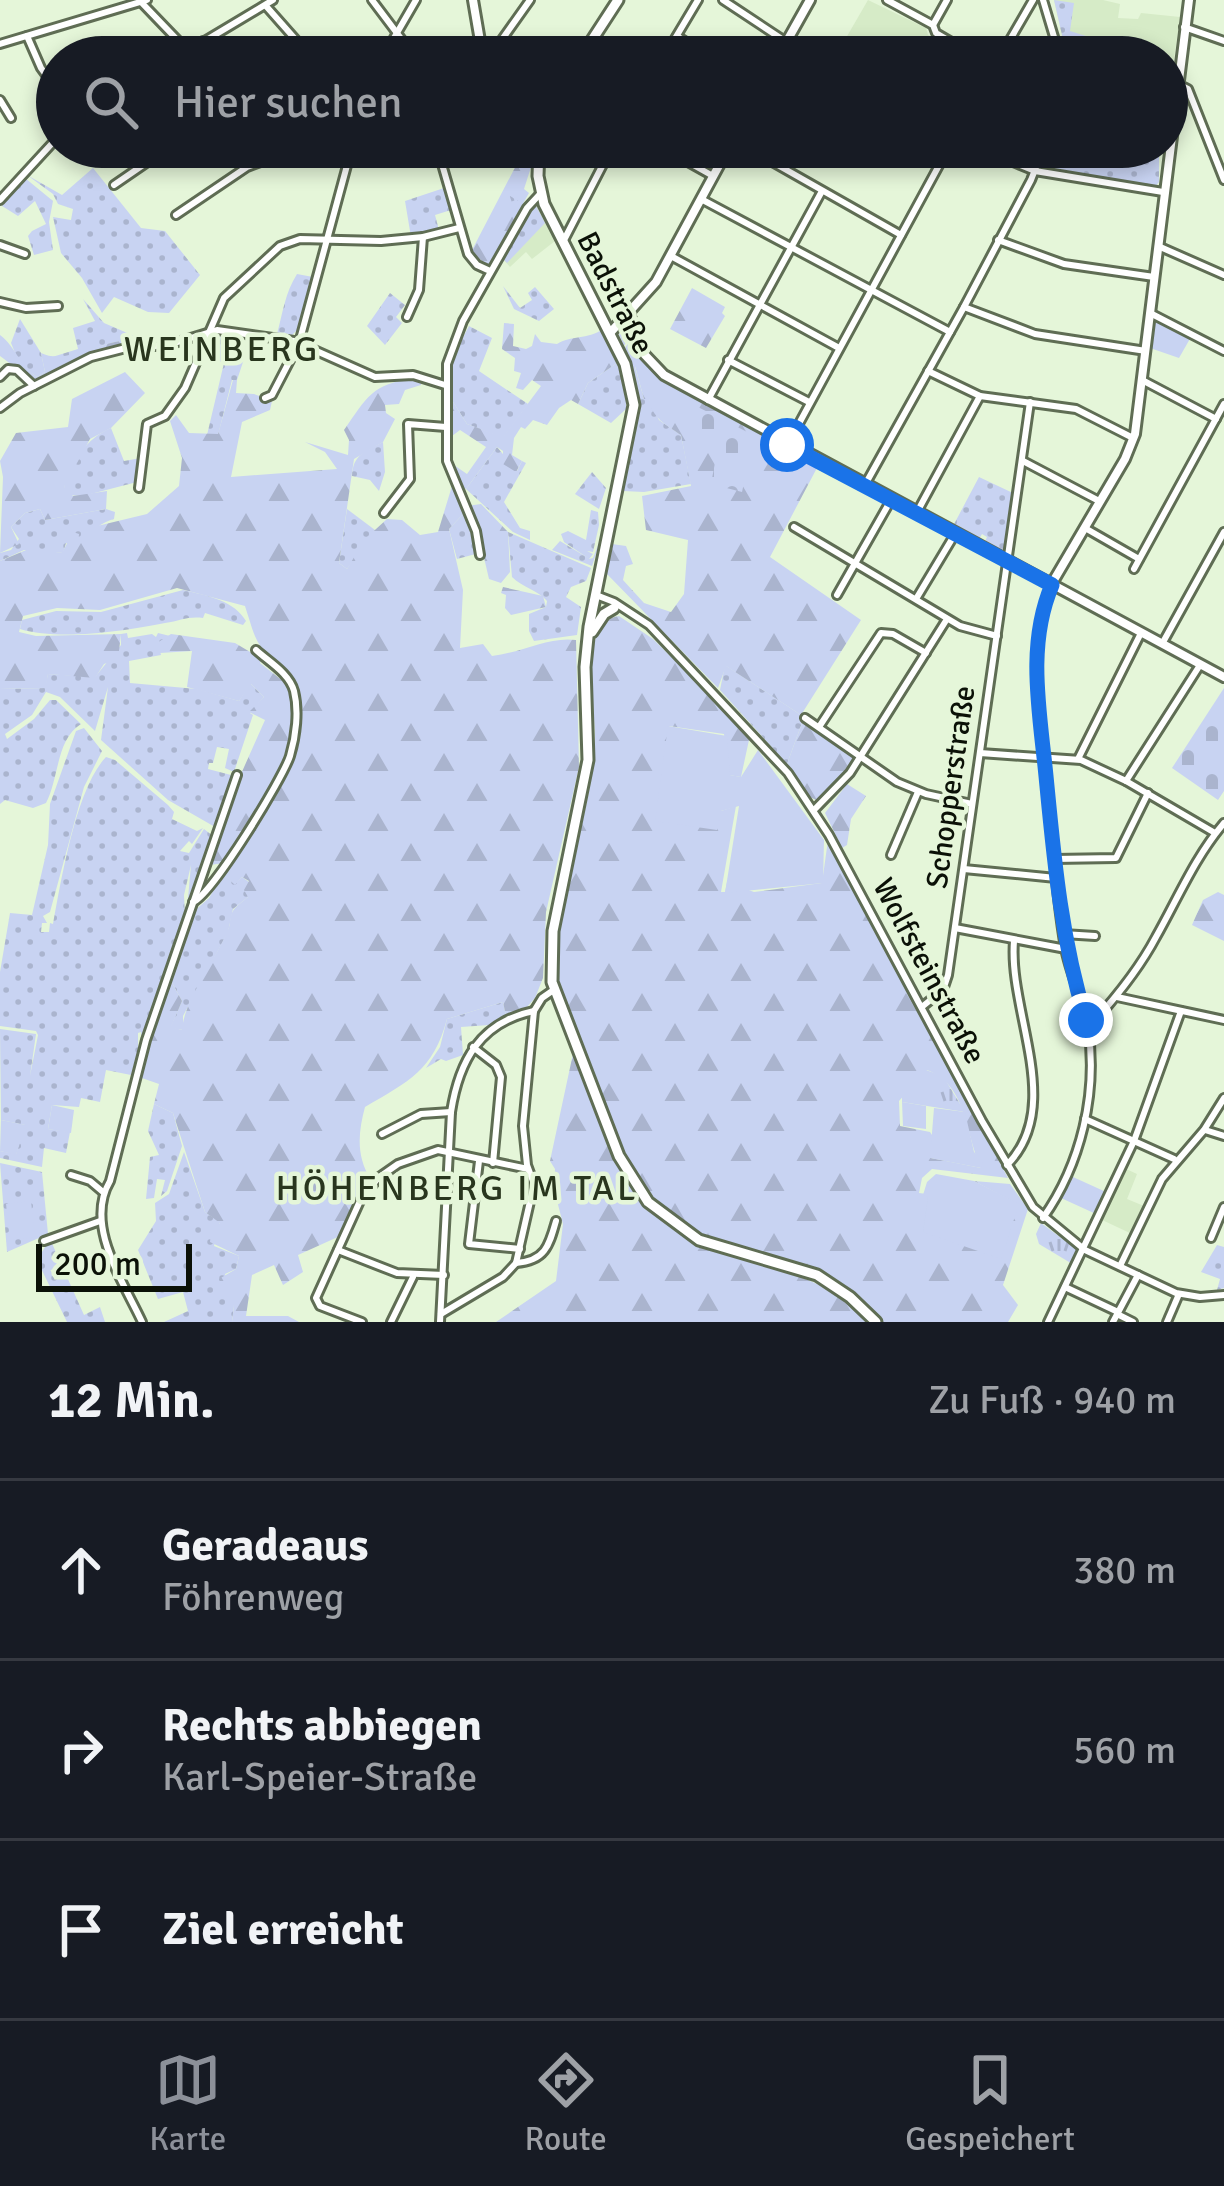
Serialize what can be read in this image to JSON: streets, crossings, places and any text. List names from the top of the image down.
{
  "streets": {
    "main road": ["Badstraße"],
    "street": ["Schopperstraße", "Wolfsteinstraße"]
  },
  "crossings": [
    ["Badstraße", "Wolfsteinstraße"],
    ["Schopperstraße", "Wolfsteinstraße"]
  ],
  "districts": ["WEINBERG", "HÖHENBERG IM TAL"],
  "scale_bar": "200 m",
  "page": {
    "search": "Hier suchen",
    "scale": "200 m",
    "heading": ["12 Min.", "Zu Fuß · 940 m"],
    "list": [
      ["Geradeaus", "Föhrenweg", "380 m"],
      ["Rechts abbiegen", "Karl-Speier-Straße", "560 m"],
      "Ziel erreicht"
    ],
    "nav": ["Karte", "Route", "Gespeichert"]
  }
}
